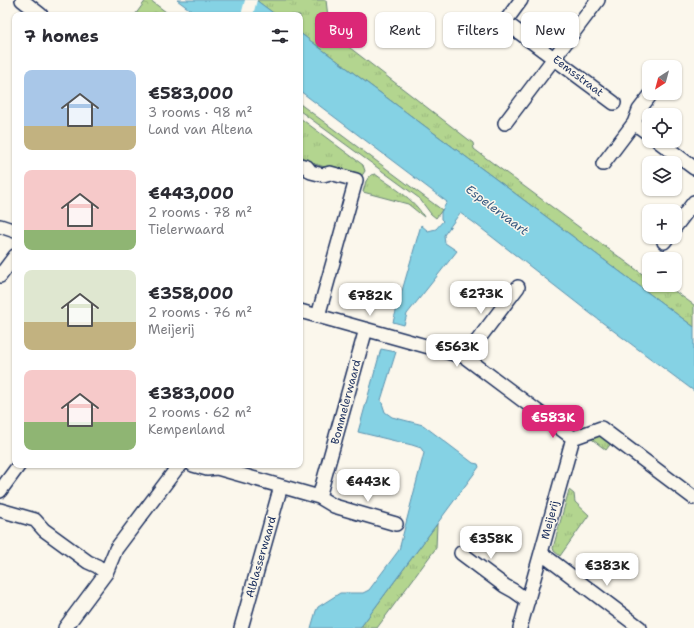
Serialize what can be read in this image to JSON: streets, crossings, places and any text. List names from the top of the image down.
{
  "streets": {
    "street": [
      "Eemsstraat",
      "Bommelerwaard",
      "Meijerij",
      "Alblasserwaard"
    ]
  },
  "water": ["Espelervaart"],
  "north": "bottom left",
  "page": {
    "chip": [
      "Buy",
      "Rent",
      "Filters",
      "New"
    ],
    "heading": "7 homes",
    "map_buttons": ["+", "−"],
    "list": [
      {
        "name": "€583,000",
        "note": "3 rooms · 98 m² · Land van Altena"
      },
      {
        "name": "€443,000",
        "note": "2 rooms · 78 m² · Tielerwaard"
      },
      {
        "name": "€358,000",
        "note": "2 rooms · 76 m² · Meijerij"
      },
      {
        "name": "€383,000",
        "note": "2 rooms · 62 m² · Kempenland"
      }
    ],
    "price": [
      "€273K",
      "€782K",
      "€563K",
      "€583K",
      "€443K",
      "€358K",
      "€383K"
    ]
  }
}
